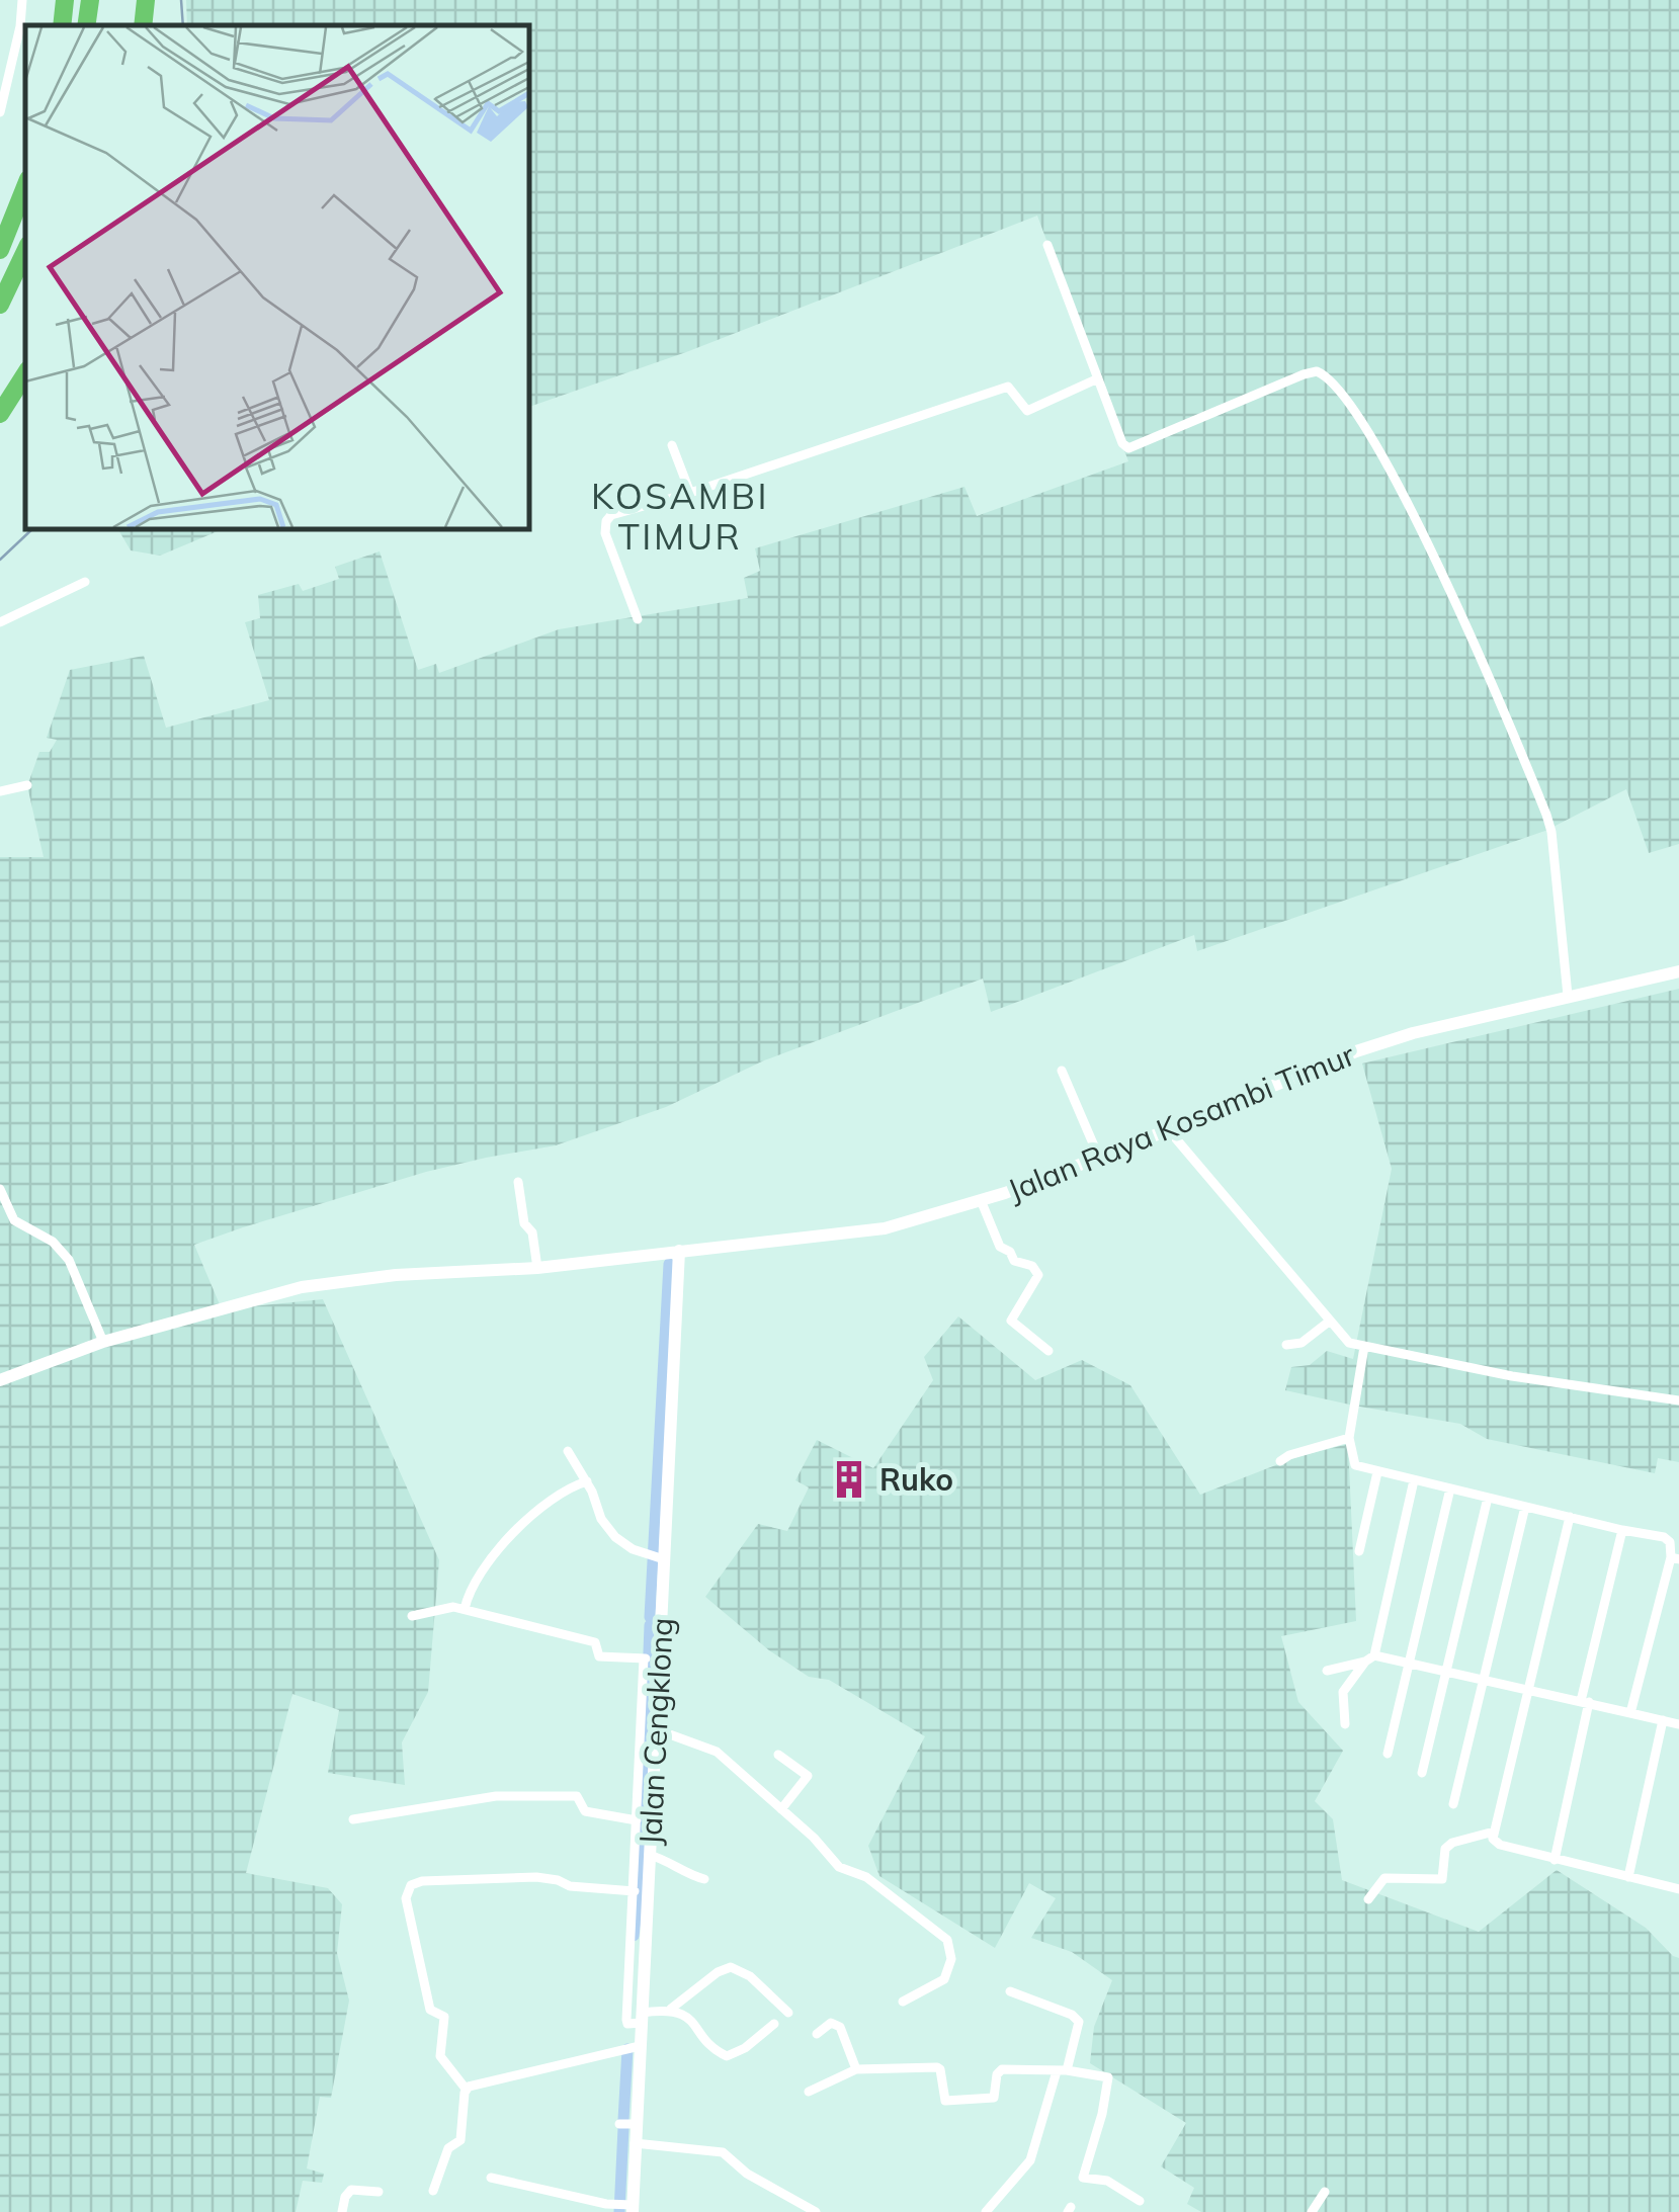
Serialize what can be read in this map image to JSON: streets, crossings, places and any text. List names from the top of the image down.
{
  "streets": {
    "main road": ["Jalan Raya Kosambi Timur", "Jalan Cengklong"]
  },
  "crossings": [
    ["Jalan Raya Kosambi Timur", "Jalan Cengklong"]
  ],
  "districts": ["KOSAMBI TIMUR"],
  "places": {
    "building": ["Ruko"]
  }
}
